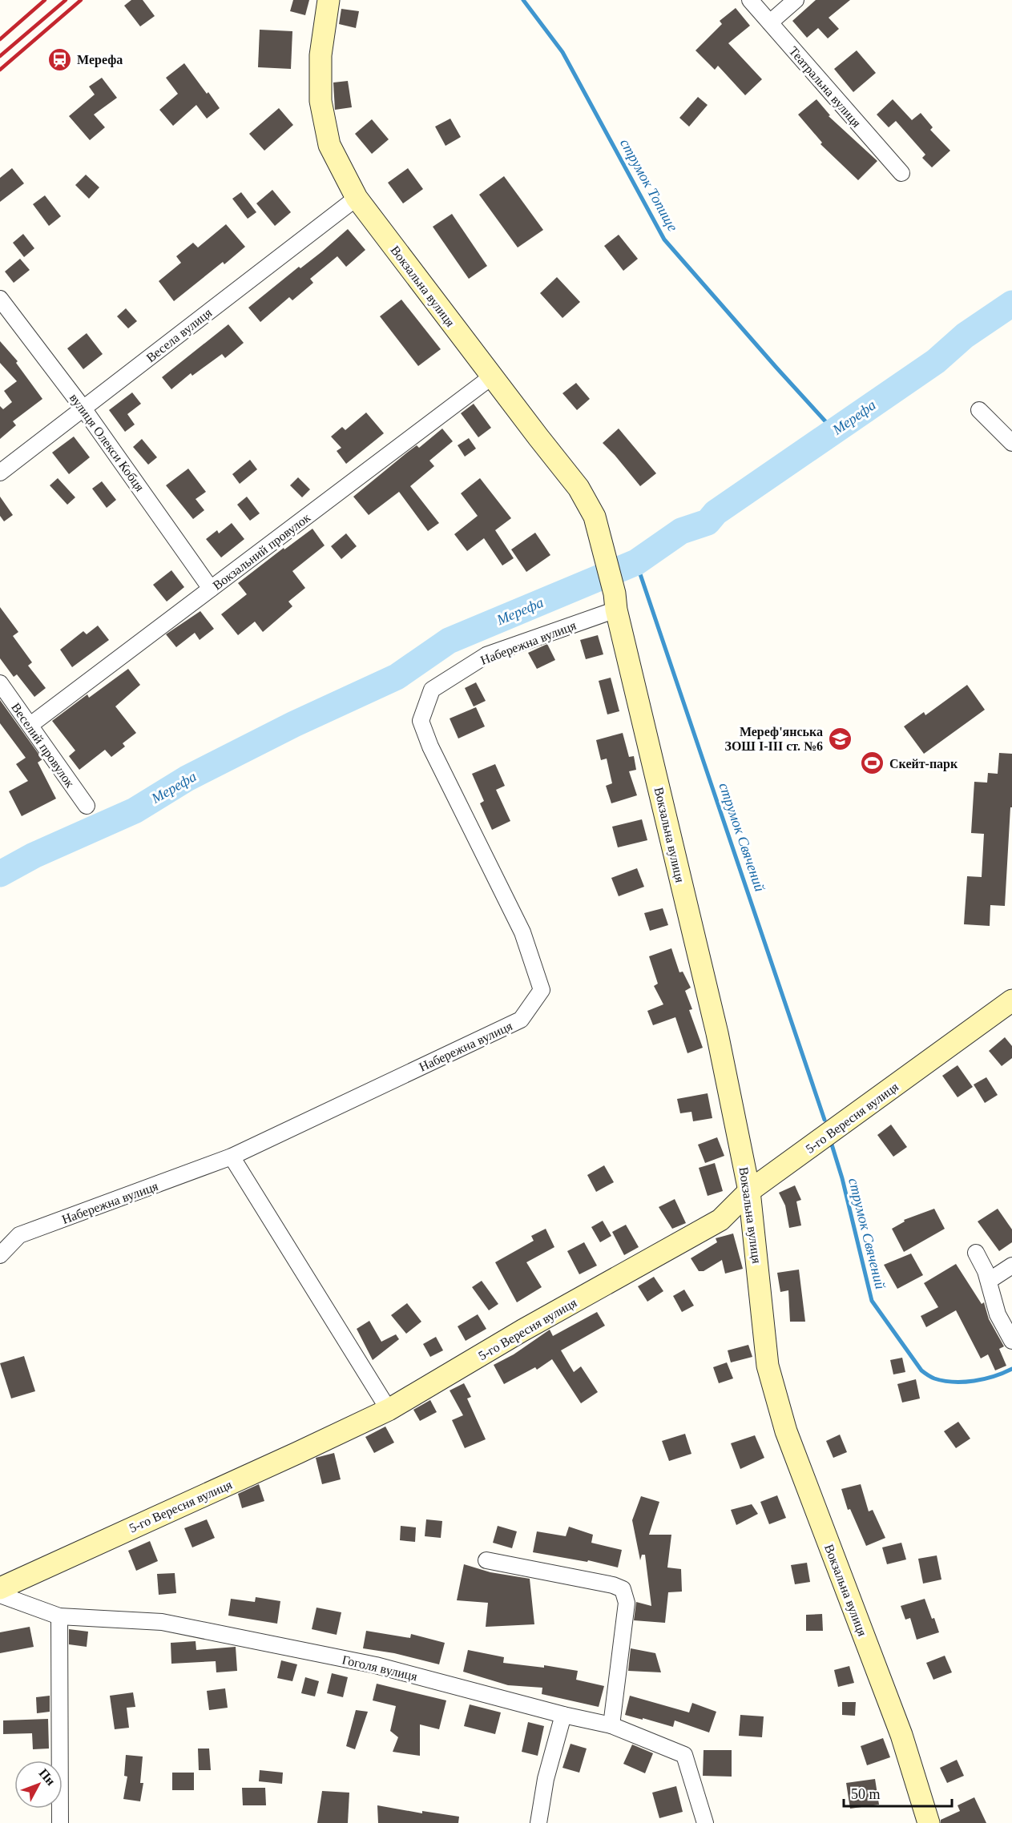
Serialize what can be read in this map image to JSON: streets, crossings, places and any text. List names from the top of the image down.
{
  "streets": {
    "street": [
      "Театральна вулиця",
      "Вокзальна вулиця",
      "Весела вулиця",
      "вулиця Олекси Кобця",
      "Вокзальний провулок",
      "Набережна вулиця",
      "Веселий провулок",
      "5-го Вересня вулиця",
      "Гоголя вулиця"
    ]
  },
  "crossings": [
    ["Вокзальна вулиця", "Весела вулиця"],
    ["Вокзальна вулиця", "Вокзальний провулок"],
    ["Вокзальна вулиця", "Набережна вулиця"],
    ["Вокзальна вулиця", "5-го Вересня вулиця"],
    ["Весела вулиця", "вулиця Олекси Кобця"],
    ["вулиця Олекси Кобця", "Вокзальний провулок"],
    ["Вокзальний провулок", "Веселий провулок"]
  ],
  "water": ["струмок Топище", "Мерефа", "струмок Свячений"],
  "places": {
    "station": ["Мерефа"],
    "school or university": ["Мереф'янська ЗОШ І-ІІІ ст. №6"],
    "sports": ["Скейт-парк"]
  },
  "scale_bar": "50 m",
  "north": "top right"
}
